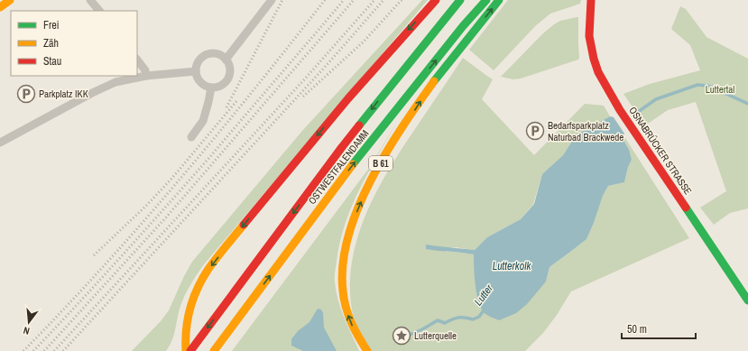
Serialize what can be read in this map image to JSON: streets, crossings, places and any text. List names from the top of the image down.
{
  "streets": {
    "main road": ["OSNABRÜCKER STRASSE", "B 61", "OSTWESTFALENDAMM"]
  },
  "water": ["Lutterkolk", "Lutter"],
  "parks": ["Luttertal"],
  "places": {
    "parking": ["Parkplatz IKK", "Bedarfsparkplatz Naturbad Brackwede"],
    "place": ["Lutterquelle"]
  },
  "legend": ["Frei", "Zäh", "Stau"],
  "scale_bar": "50 m",
  "north": "bottom"
}
